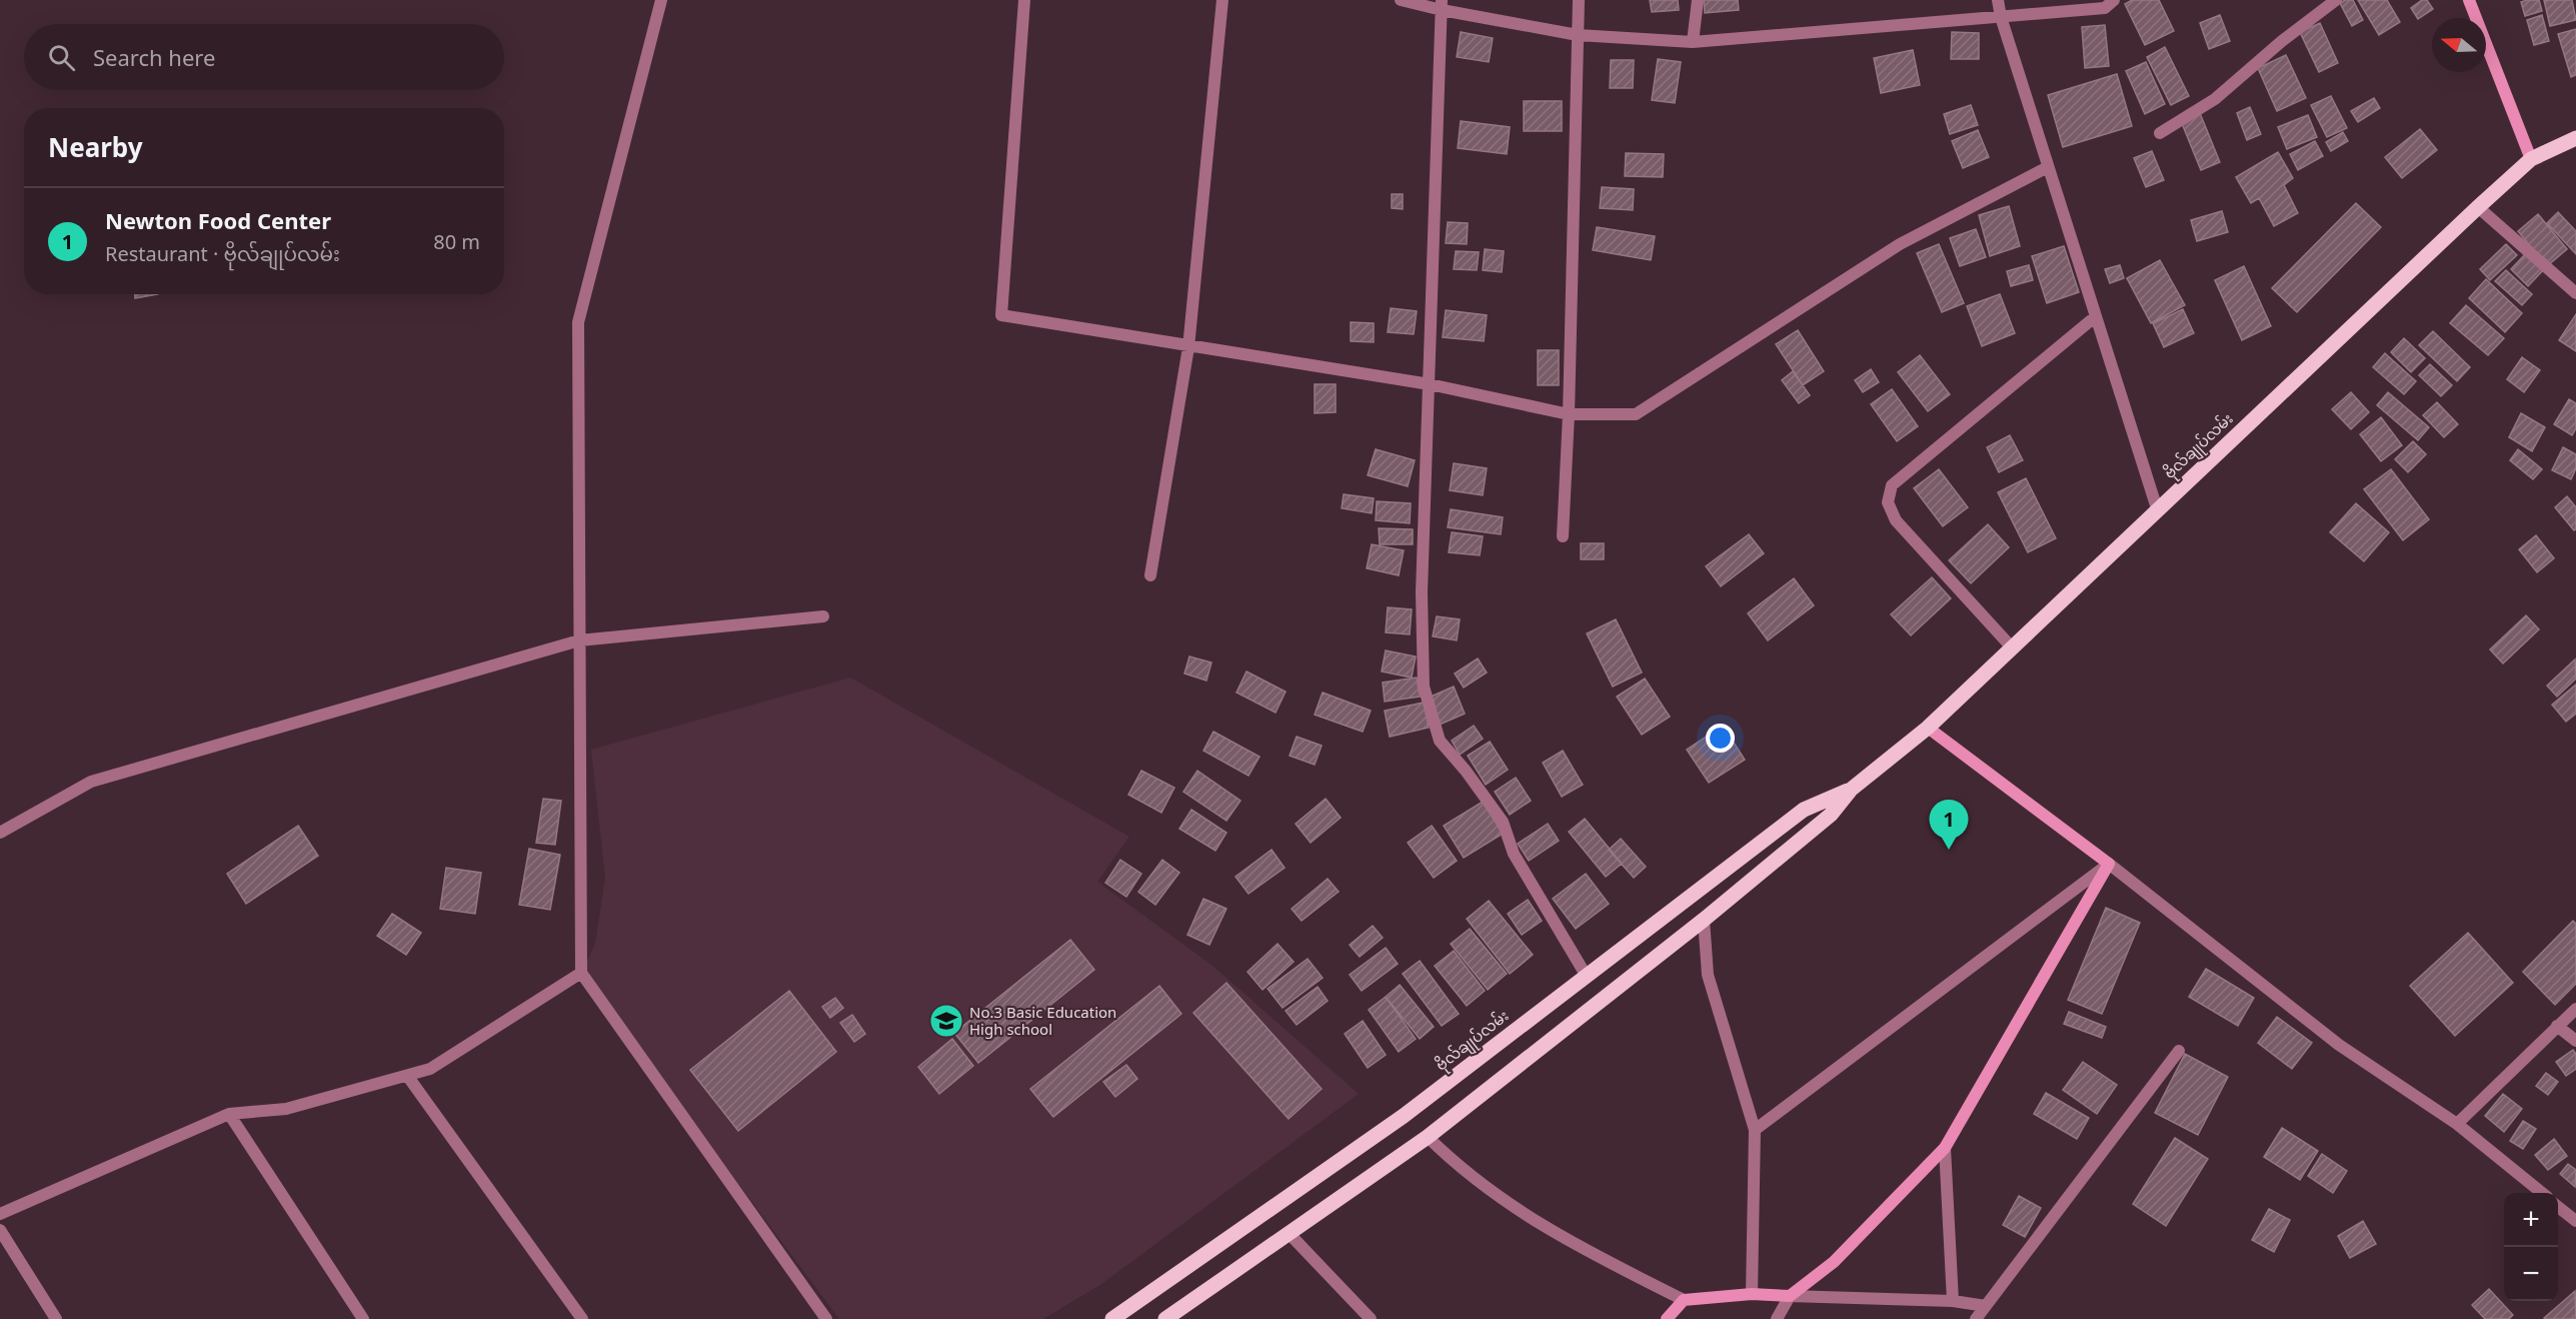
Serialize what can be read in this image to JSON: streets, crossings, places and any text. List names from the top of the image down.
{
  "streets": {
    "main road": ["ဗိုလ်ချုပ်လမ်း"]
  },
  "places": {
    "school or university": ["No.3 Basic Education High school"]
  },
  "north": "left",
  "page": {
    "search": "Search here",
    "heading": "Nearby",
    "list": [
      {
        "mark": "1",
        "name": "Newton Food Center",
        "note": "Restaurant · ဗိုလ်ချုပ်လမ်း",
        "value": "80 m"
      }
    ],
    "pins": "1",
    "map_buttons": ["+", "−"]
  }
}
